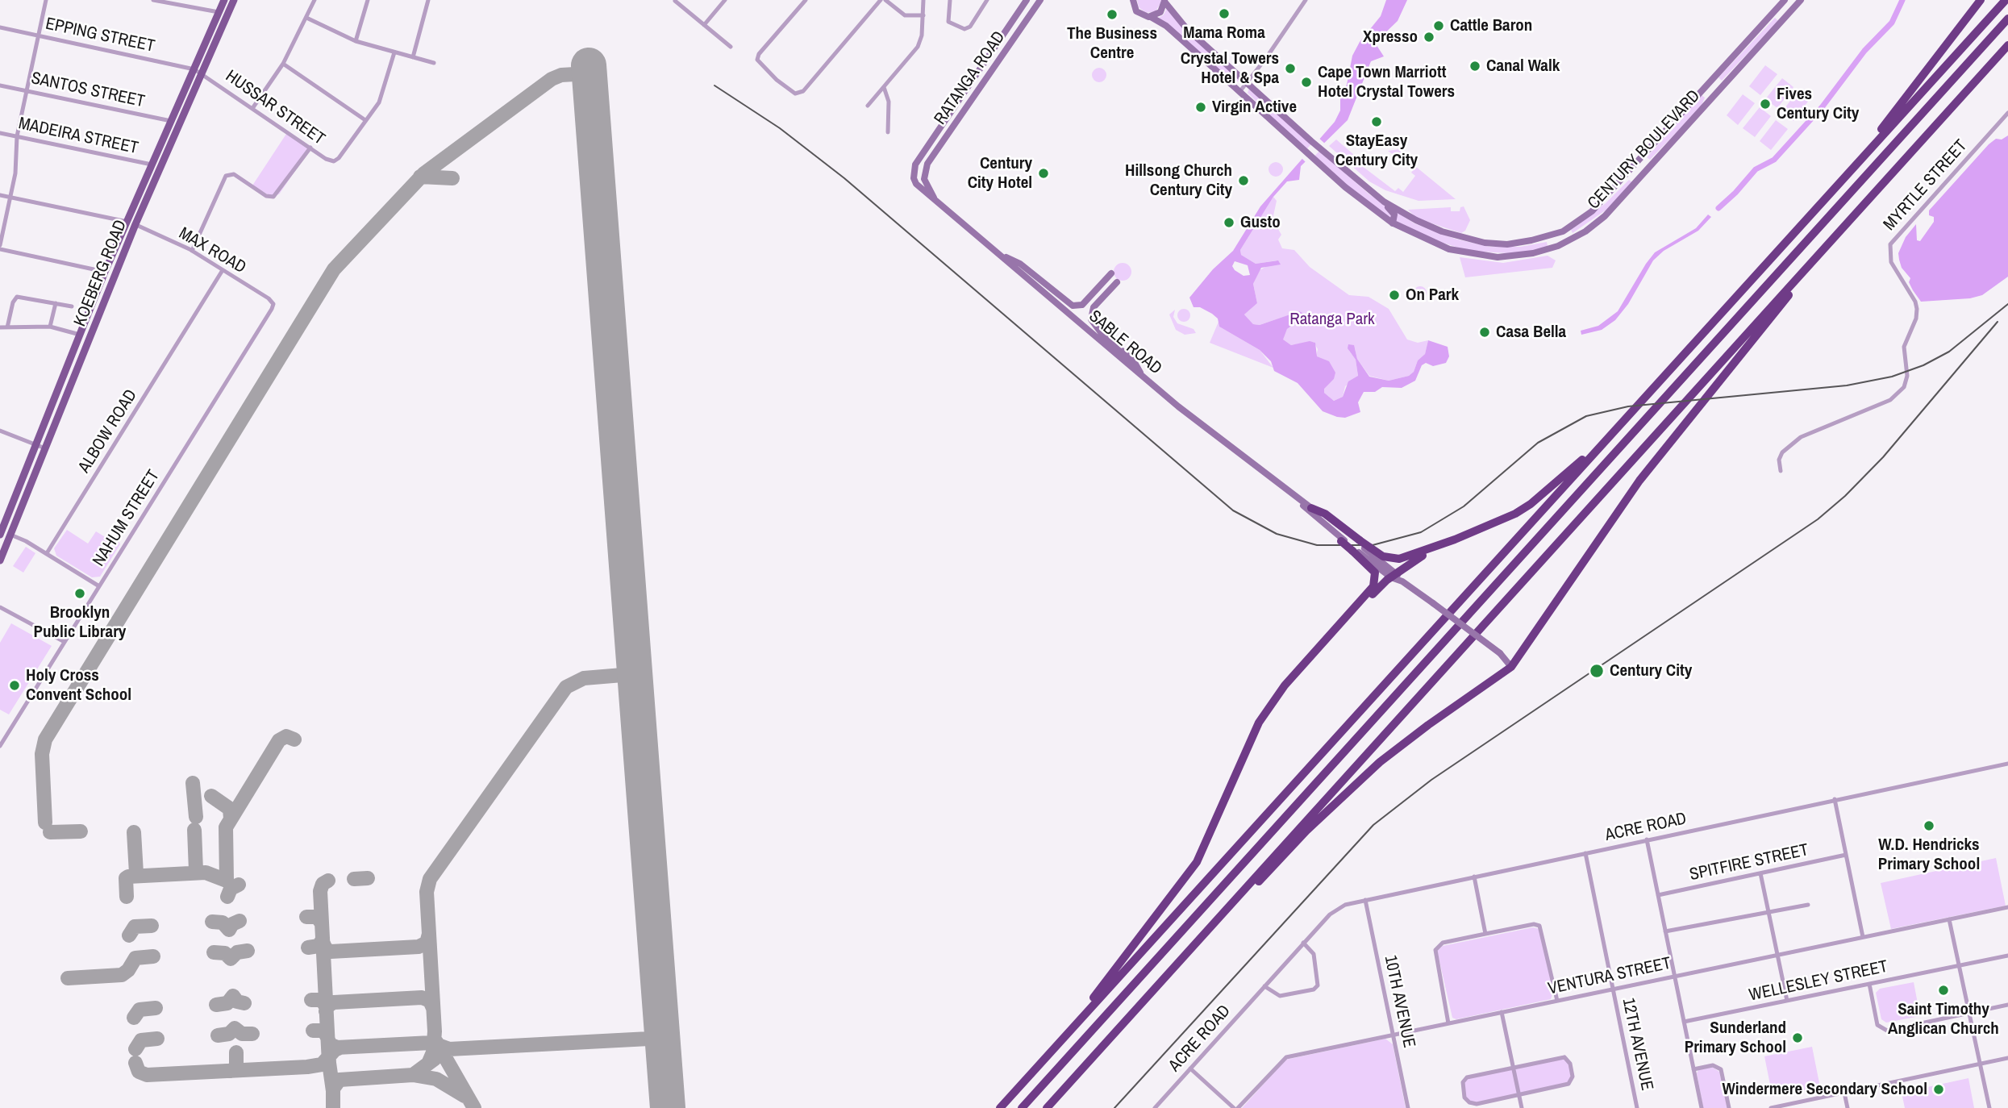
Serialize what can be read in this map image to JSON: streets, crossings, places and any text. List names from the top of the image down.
{
  "streets": {
    "main road": [
      "RATANGA ROAD",
      "CENTURY BOULEVARD",
      "KOEBERG ROAD",
      "SABLE ROAD"
    ],
    "street": [
      "EPPING STREET",
      "SANTOS STREET",
      "HUSSAR STREET",
      "MADEIRA STREET",
      "MYRTLE STREET",
      "MAX ROAD",
      "ALBOW ROAD",
      "NAHUM STREET",
      "ACRE ROAD",
      "SPITFIRE STREET",
      "VENTURA STREET",
      "WELLESLEY STREET",
      "10TH AVENUE",
      "12TH AVENUE"
    ]
  },
  "crossings": [
    ["EPPING STREET", "HUSSAR STREET"],
    ["EPPING STREET", "KOEBERG ROAD"],
    ["RATANGA ROAD", "SABLE ROAD"],
    ["SANTOS STREET", "KOEBERG ROAD"],
    ["HUSSAR STREET", "KOEBERG ROAD"],
    ["MADEIRA STREET", "KOEBERG ROAD"],
    ["MAX ROAD", "KOEBERG ROAD"],
    ["MAX ROAD", "ALBOW ROAD"],
    ["MAX ROAD", "NAHUM STREET"],
    ["ACRE ROAD", "10TH AVENUE"],
    ["ACRE ROAD", "12TH AVENUE"],
    ["VENTURA STREET", "10TH AVENUE"],
    ["VENTURA STREET", "12TH AVENUE"]
  ],
  "parks": ["Ratanga Park"],
  "places": [
    "Mama Roma",
    "The Business Centre",
    "Cattle Baron",
    "Xpresso",
    "Canal Walk",
    "Crystal Towers Hotel & Spa",
    "Cape Town Marriott Hotel Crystal Towers",
    "Fives Century City",
    "Virgin Active",
    "StayEasy Century City",
    "Century City Hotel",
    "Hillsong Church Century City",
    "Gusto",
    "On Park",
    "Casa Bella",
    "Brooklyn Public Library",
    "Century City",
    "Holy Cross Convent School",
    "W.D. Hendricks Primary School",
    "Saint Timothy Anglican Church",
    "Sunderland Primary School",
    "Windermere Secondary School"
  ]
}
